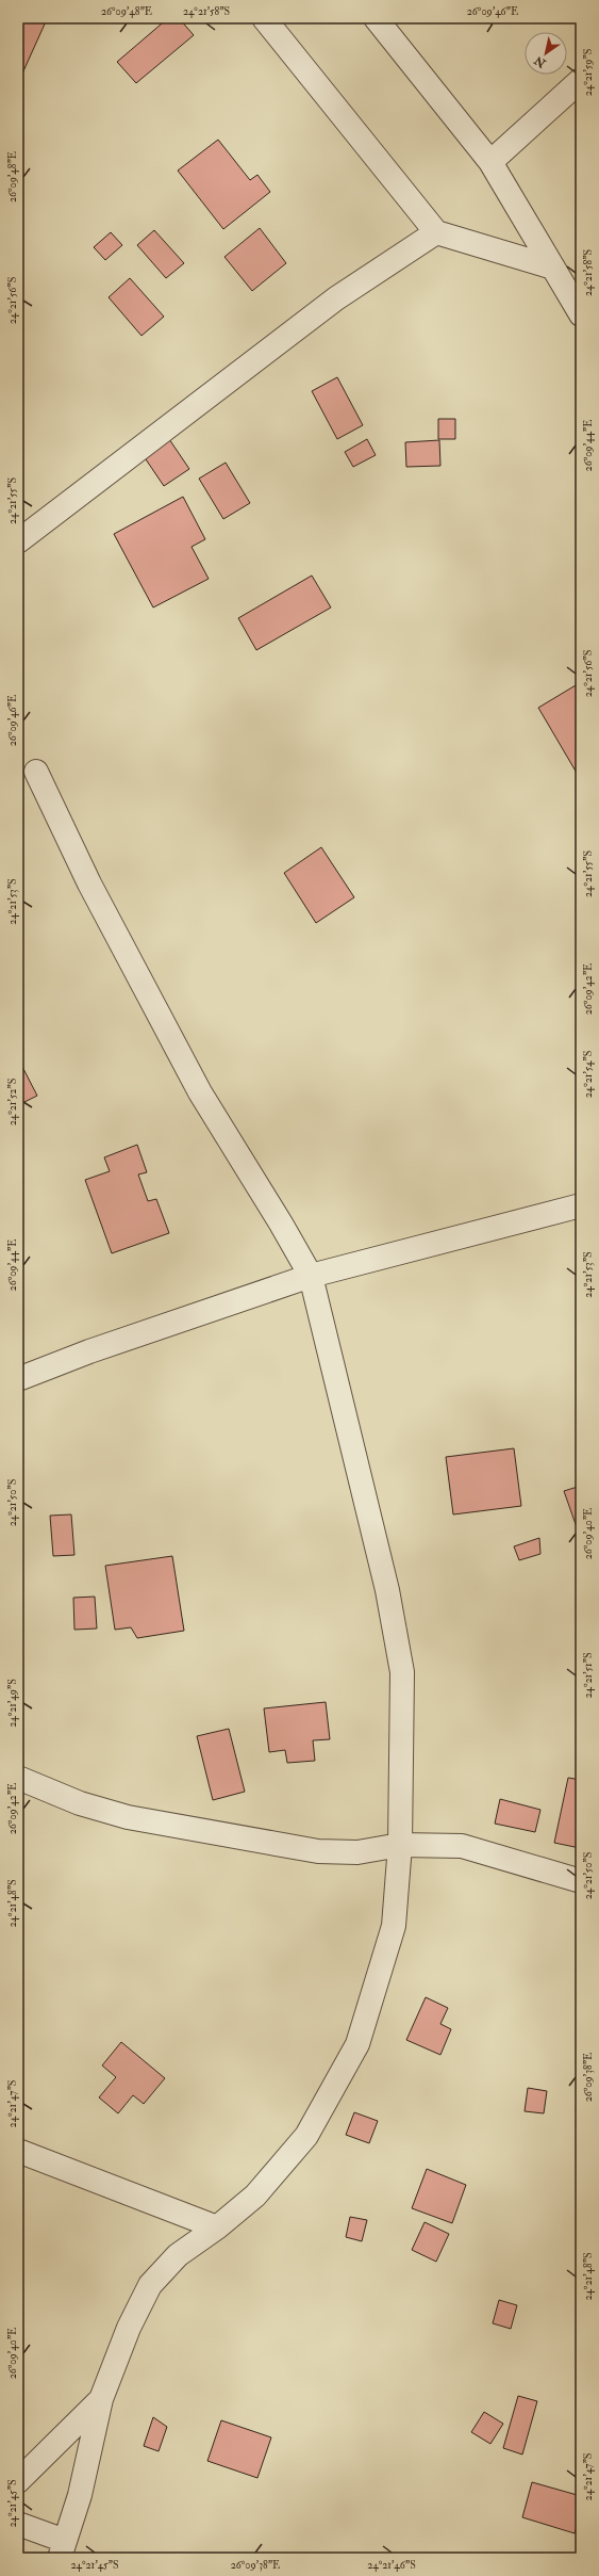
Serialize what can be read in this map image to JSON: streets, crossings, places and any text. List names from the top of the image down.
{
  "north": "bottom left",
  "coordinates": [
    "26°09'48\"E",
    "24°21'58\"S",
    "26°09'46\"E",
    "24°21'59\"S",
    "24°21'56\"S",
    "26°09'44\"E",
    "24°21'55\"S",
    "24°21'53\"S",
    "26°09'42\"E",
    "24°21'54\"S",
    "24°21'52\"S",
    "24°21'50\"S",
    "26°09'40\"E",
    "24°21'51\"S",
    "24°21'49\"S",
    "24°21'48\"S",
    "26°09'38\"E",
    "24°21'47\"S",
    "24°21'45\"S",
    "24°21'46\"S"
  ]
}
